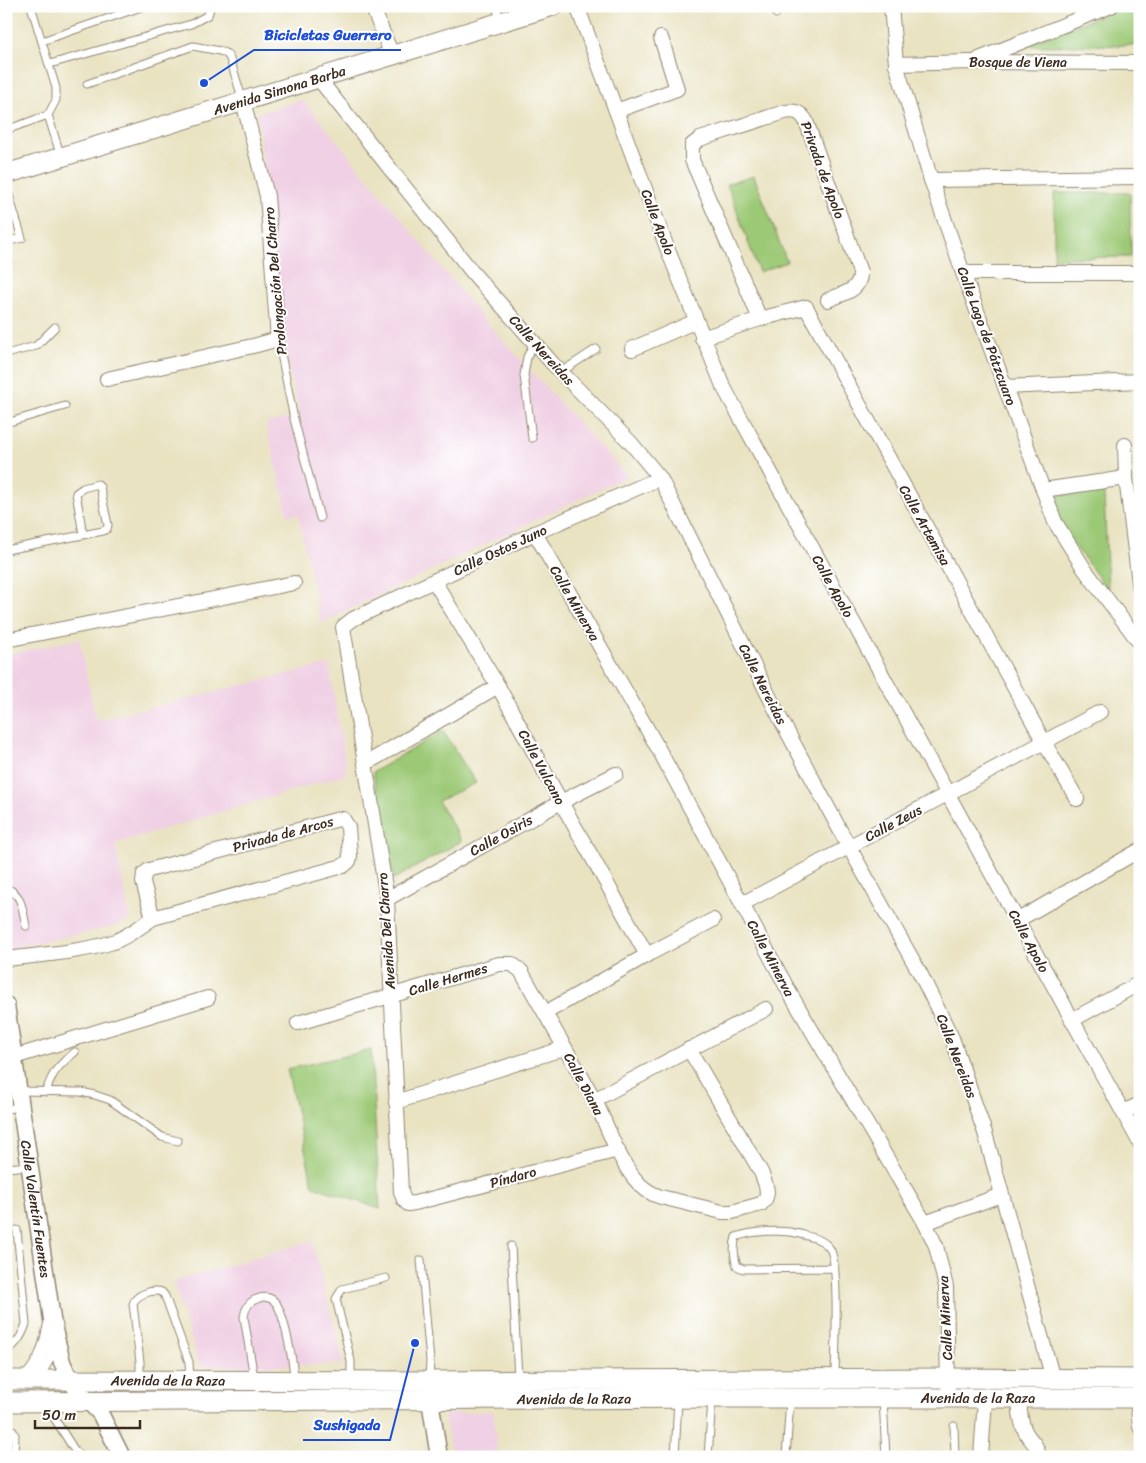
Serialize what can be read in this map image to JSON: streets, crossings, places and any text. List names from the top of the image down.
{
  "streets": {
    "main road": ["Avenida Simona Barba", "Avenida de la Raza"],
    "street": [
      "Bosque de Viena",
      "Privada de Apolo",
      "Calle Apolo",
      "Prolongación Del Charro",
      "Calle Lago de Pátzcuaro",
      "Calle Nereidas",
      "Calle Artemisa",
      "Calle Ostos Juno",
      "Calle Minerva",
      "Calle Vulcano",
      "Calle Zeus",
      "Privada de Arcos",
      "Calle Osiris",
      "Avenida Del Charro",
      "Calle Hermes",
      "Calle Diana",
      "Píndaro",
      "Calle Valentín Fuentes"
    ]
  },
  "crossings": [
    ["Bosque de Viena", "Calle Lago de Pátzcuaro"],
    ["Avenida Simona Barba", "Prolongación Del Charro"],
    ["Avenida Simona Barba", "Calle Nereidas"],
    ["Privada de Apolo", "Calle Artemisa"],
    ["Calle Apolo", "Calle Zeus"],
    ["Calle Nereidas", "Calle Ostos Juno"],
    ["Calle Nereidas", "Calle Zeus"],
    ["Calle Nereidas", "Avenida de la Raza"],
    ["Calle Artemisa", "Calle Zeus"],
    ["Calle Ostos Juno", "Calle Minerva"],
    ["Calle Ostos Juno", "Calle Vulcano"],
    ["Calle Ostos Juno", "Avenida Del Charro"],
    ["Calle Minerva", "Calle Zeus"],
    ["Calle Minerva", "Avenida de la Raza"],
    ["Calle Vulcano", "Calle Osiris"],
    ["Calle Osiris", "Avenida Del Charro"],
    ["Avenida Del Charro", "Calle Hermes"],
    ["Avenida Del Charro", "Píndaro"],
    ["Calle Hermes", "Calle Diana"],
    ["Calle Diana", "Píndaro"],
    ["Calle Valentín Fuentes", "Avenida de la Raza"]
  ],
  "places": ["Bicicletas Guerrero", "Sushigada"],
  "scale_bar": "50 m"
}
